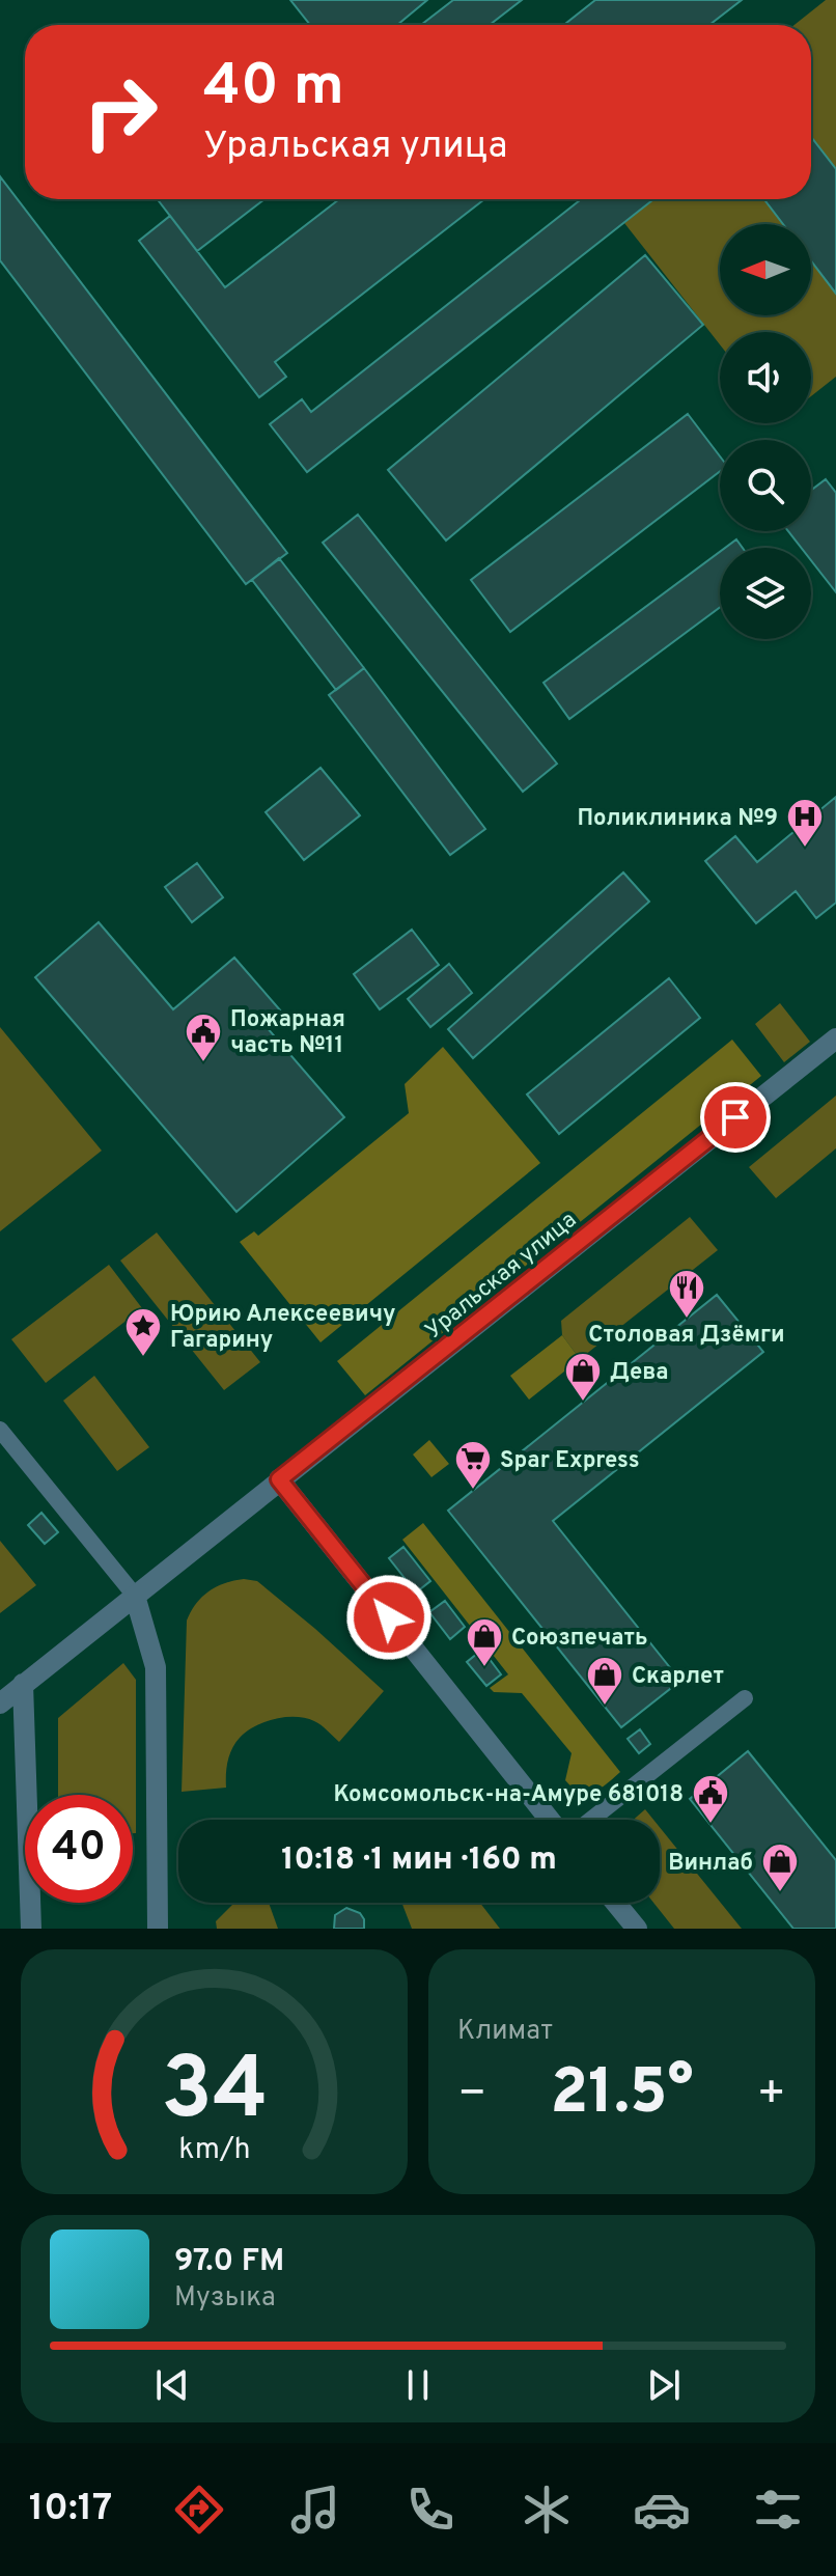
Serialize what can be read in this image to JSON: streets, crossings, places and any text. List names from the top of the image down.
{
  "streets": {
    "street": ["Уральская улица"]
  },
  "places": {
    "hospital": ["Поликлиника №9"],
    "public building": ["Пожарная часть №11", "Комсомольск-на-Амуре 681018"],
    "restaurant": ["Столовая Дзёмги"],
    "place": ["Юрию Алексеевичу Гагарину"],
    "shop": [
      "Дева",
      "Союзпечать",
      "Скарлет",
      "Винлаб"
    ],
    "supermarket": ["Spar Express"]
  },
  "north": "left",
  "page": {
    "turn": ["40 m", "Уральская улица"],
    "limit": "40",
    "trip": "10:18 · 1 мин · 160 m",
    "tile": "Климат",
    "heat": ["−", "21.5°", "+"],
    "song": ["97.0 FM", "Музыка"],
    "tabs": "10:17",
    "gauge": ["34", "km/h"]
  }
}
